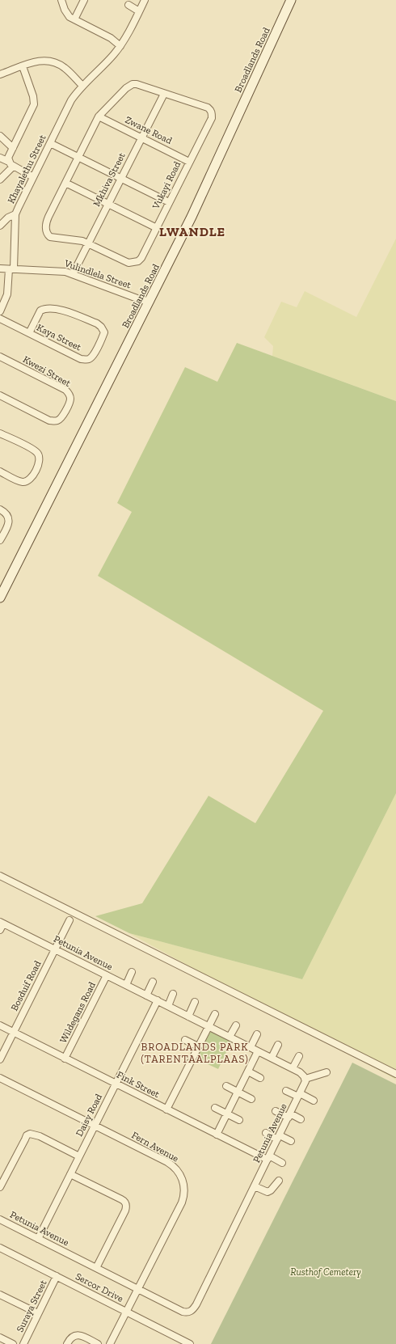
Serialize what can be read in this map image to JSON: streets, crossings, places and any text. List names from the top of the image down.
{
  "streets": {
    "main road": ["Broadlands Road"],
    "street": [
      "Zwane Road",
      "Khayalethu Street",
      "Mkhiva Street",
      "Vukayi Road",
      "Vulindlela Street",
      "Kaya Street",
      "Kwezi Street",
      "Petunia Avenue",
      "Bosduif Road",
      "Wildegans Road",
      "Fink Street",
      "Daisy Road",
      "Fern Avenue",
      "Sercor Drive",
      "Suraya Street"
    ]
  },
  "crossings": [
    ["Broadlands Road", "Vulindlela Street"],
    ["Zwane Road", "Mkhiva Street"],
    ["Zwane Road", "Vukayi Road"],
    ["Khayalethu Street", "Vulindlela Street"],
    ["Mkhiva Street", "Vukayi Road"],
    ["Mkhiva Street", "Vulindlela Street"],
    ["Petunia Avenue", "Bosduif Road"],
    ["Petunia Avenue", "Wildegans Road"],
    ["Petunia Avenue", "Fink Street"],
    ["Petunia Avenue", "Daisy Road"],
    ["Petunia Avenue", "Fern Avenue"],
    ["Bosduif Road", "Fink Street"],
    ["Wildegans Road", "Fink Street"],
    ["Fink Street", "Daisy Road"],
    ["Daisy Road", "Fern Avenue"],
    ["Fern Avenue", "Sercor Drive"],
    ["Sercor Drive", "Suraya Street"]
  ],
  "districts": ["LWANDLE", "BROADLANDS PARK (TARENTAALPLAAS)"],
  "parks": ["Rusthof Cemetery"]
}
